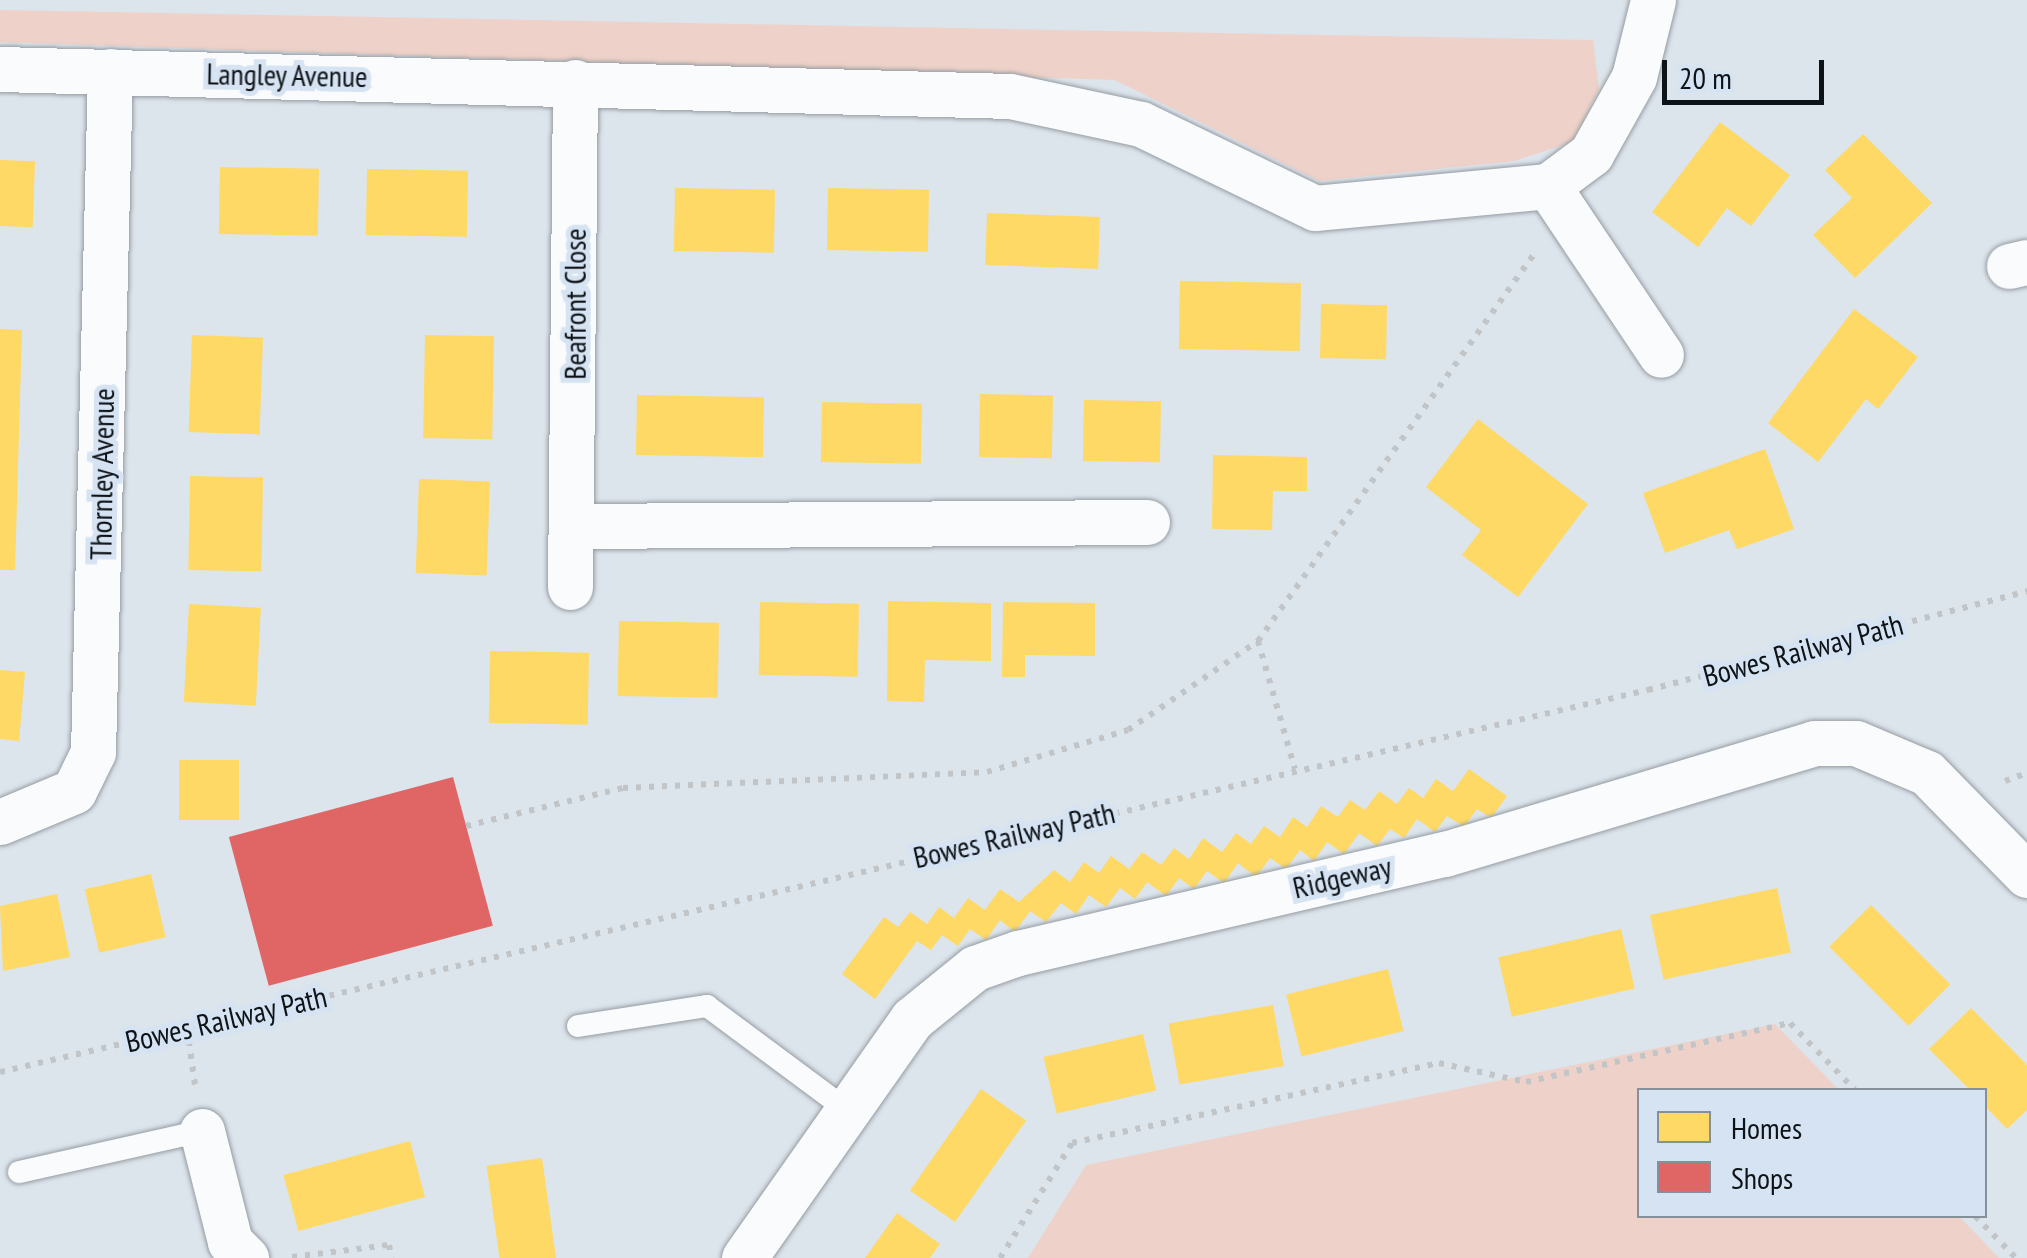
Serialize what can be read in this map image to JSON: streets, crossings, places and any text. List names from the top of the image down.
{
  "streets": {
    "street": [
      "Langley Avenue",
      "Beafront Close",
      "Thornley Avenue",
      "Ridgeway"
    ],
    "path": ["Bowes Railway Path"]
  },
  "crossings": [
    ["Langley Avenue", "Beafront Close"],
    ["Langley Avenue", "Thornley Avenue"]
  ],
  "legend": ["Homes", "Shops"],
  "scale_bar": "20 m"
}
